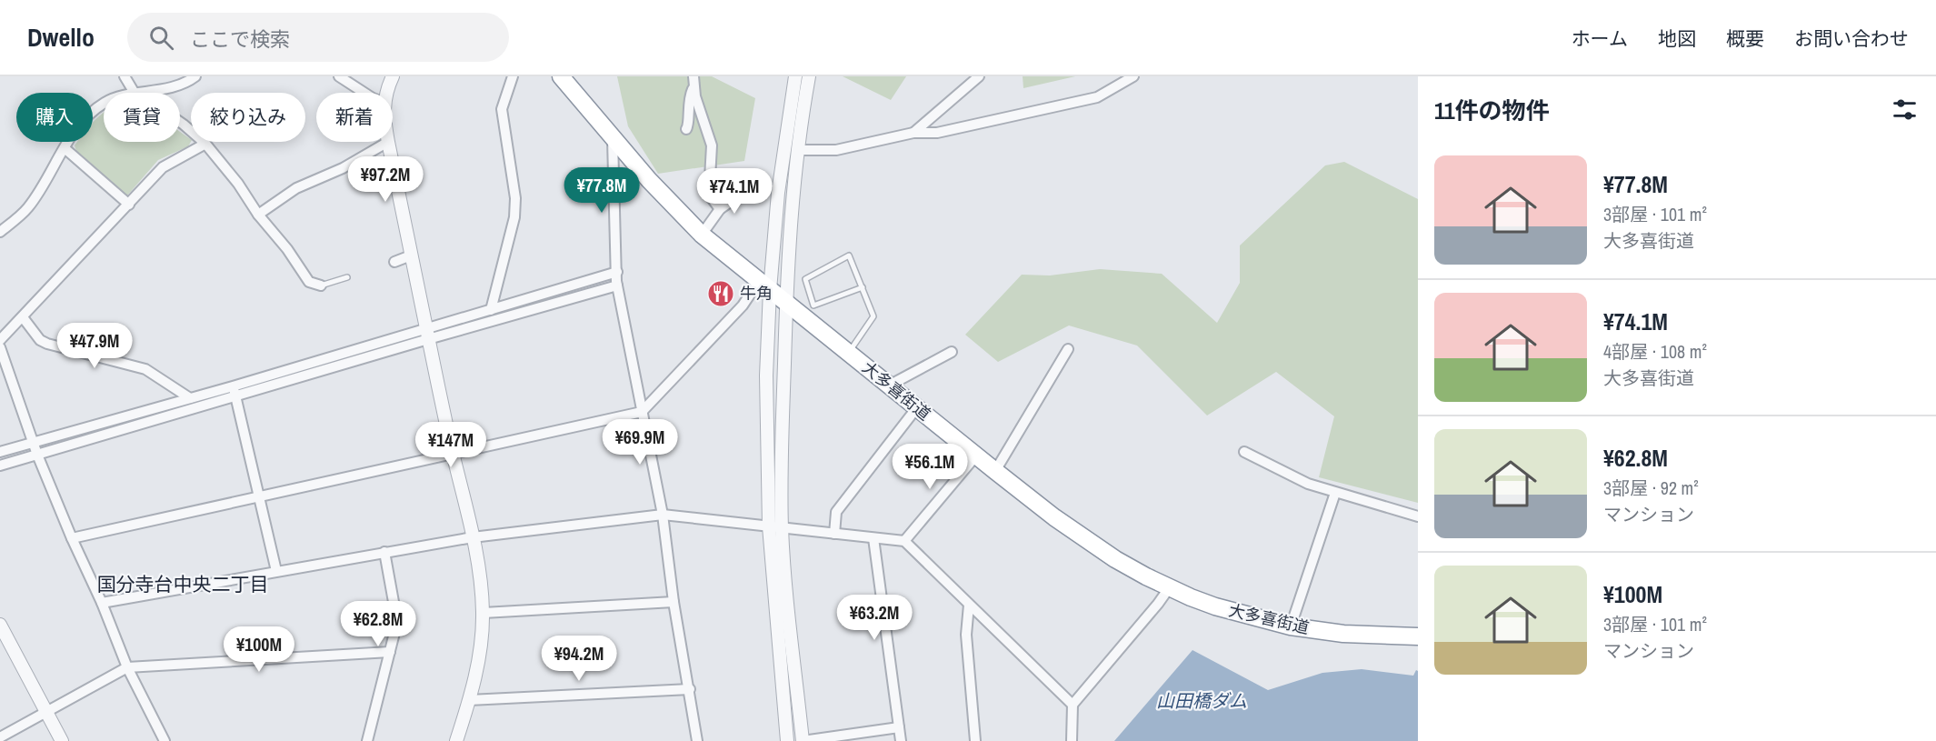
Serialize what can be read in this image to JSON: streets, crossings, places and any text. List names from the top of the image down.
{
  "streets": {
    "highway": ["大多喜街道"]
  },
  "districts": ["国分寺台中央二丁目"],
  "water": ["山田橋ダム"],
  "places": {
    "restaurant": ["牛角"]
  },
  "page": {
    "header": "Dwello",
    "search": "ここで検索",
    "nav": [
      "ホーム",
      "地図",
      "概要",
      "お問い合わせ"
    ],
    "heading": "11件の物件",
    "chip": [
      "購入",
      "賃貸",
      "絞り込み",
      "新着"
    ],
    "list": [
      {
        "name": "¥77.8M",
        "note": "3部屋 · 101 m² · 大多喜街道"
      },
      {
        "name": "¥74.1M",
        "note": "4部屋 · 108 m² · 大多喜街道"
      },
      {
        "name": "¥62.8M",
        "note": "3部屋 · 92 m² · マンション"
      },
      {
        "name": "¥100M",
        "note": "3部屋 · 101 m² · マンション"
      }
    ],
    "price": [
      "¥97.2M",
      "¥77.8M",
      "¥74.1M",
      "¥47.9M",
      "¥69.9M",
      "¥147M",
      "¥56.1M",
      "¥63.2M",
      "¥62.8M",
      "¥100M",
      "¥94.2M"
    ]
  }
}
